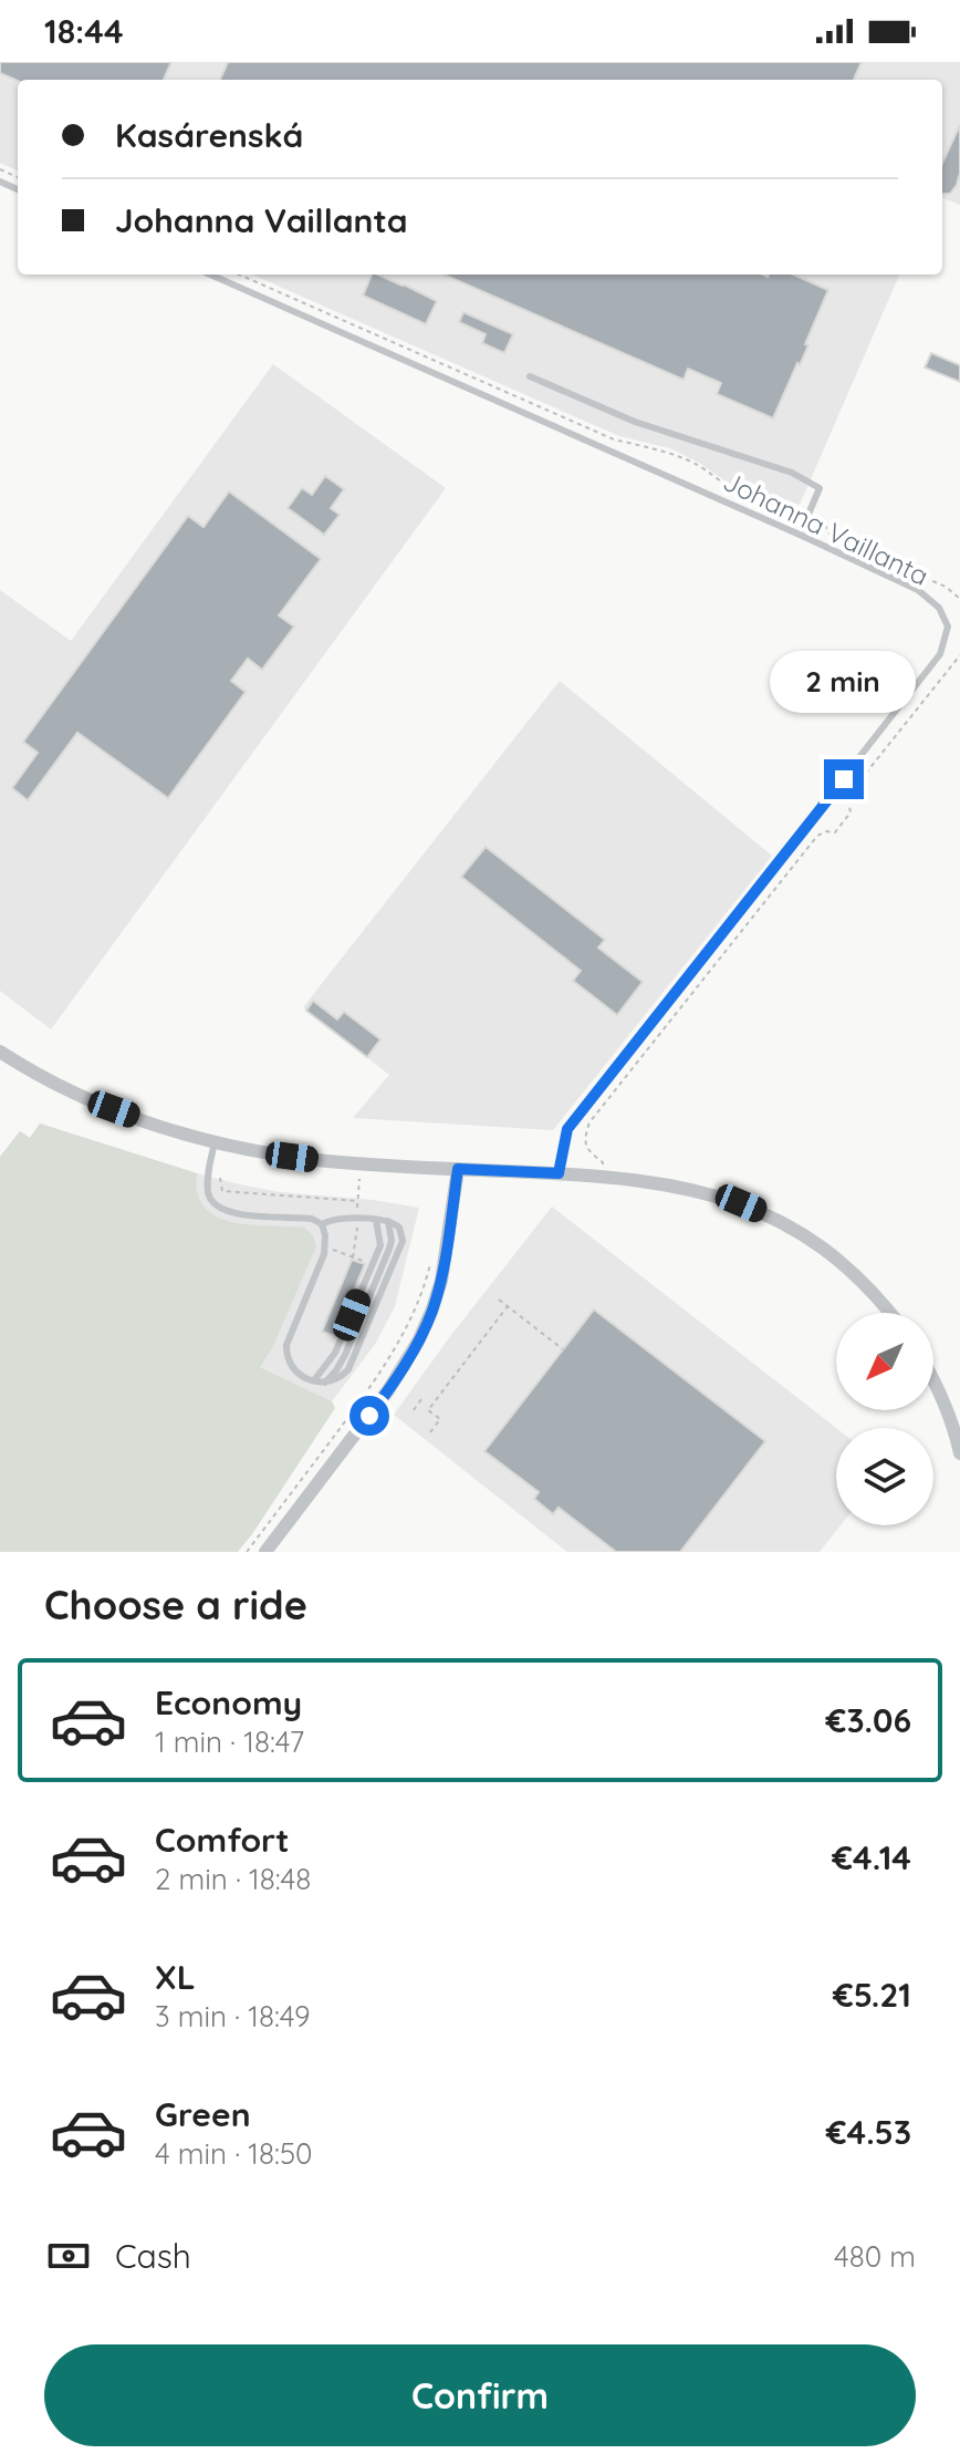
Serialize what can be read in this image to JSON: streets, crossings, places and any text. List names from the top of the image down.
{
  "streets": {
    "lane": ["Johanna Vaillanta"]
  },
  "north": "bottom left",
  "page": {
    "status": "18:44",
    "banner": ["Kasárenská", "Johanna Vaillanta"],
    "bubble": "2 min",
    "heading": "Choose a ride",
    "list": [
      {
        "name": "Economy",
        "note": "1 min · 18:47",
        "value": "€3.06"
      },
      {
        "name": "Comfort",
        "note": "2 min · 18:48",
        "value": "€4.14"
      },
      {
        "name": "XL",
        "note": "3 min · 18:49",
        "value": "€5.21"
      },
      {
        "name": "Green",
        "note": "4 min · 18:50",
        "value": "€4.53"
      }
    ],
    "pay": ["Cash", "480 m"],
    "buttons": "Confirm"
  }
}
